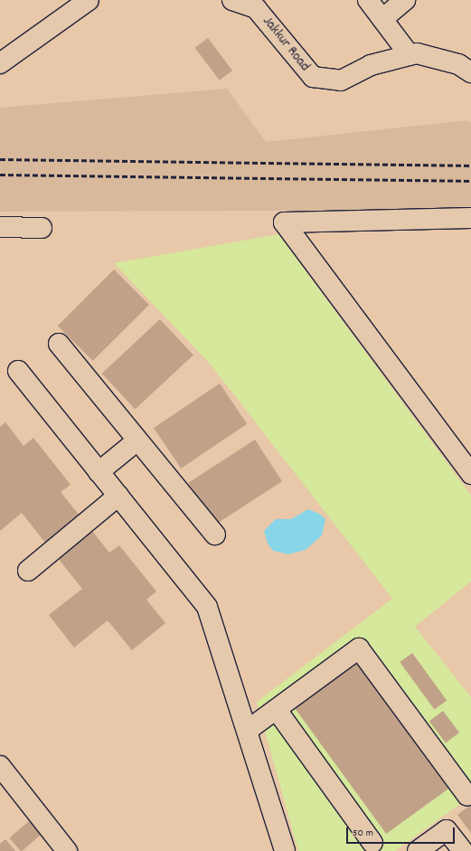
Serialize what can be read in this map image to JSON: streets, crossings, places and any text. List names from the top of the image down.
{
  "streets": {
    "street": ["Jakkur Road"]
  },
  "scale_bar": "50 m"
}
